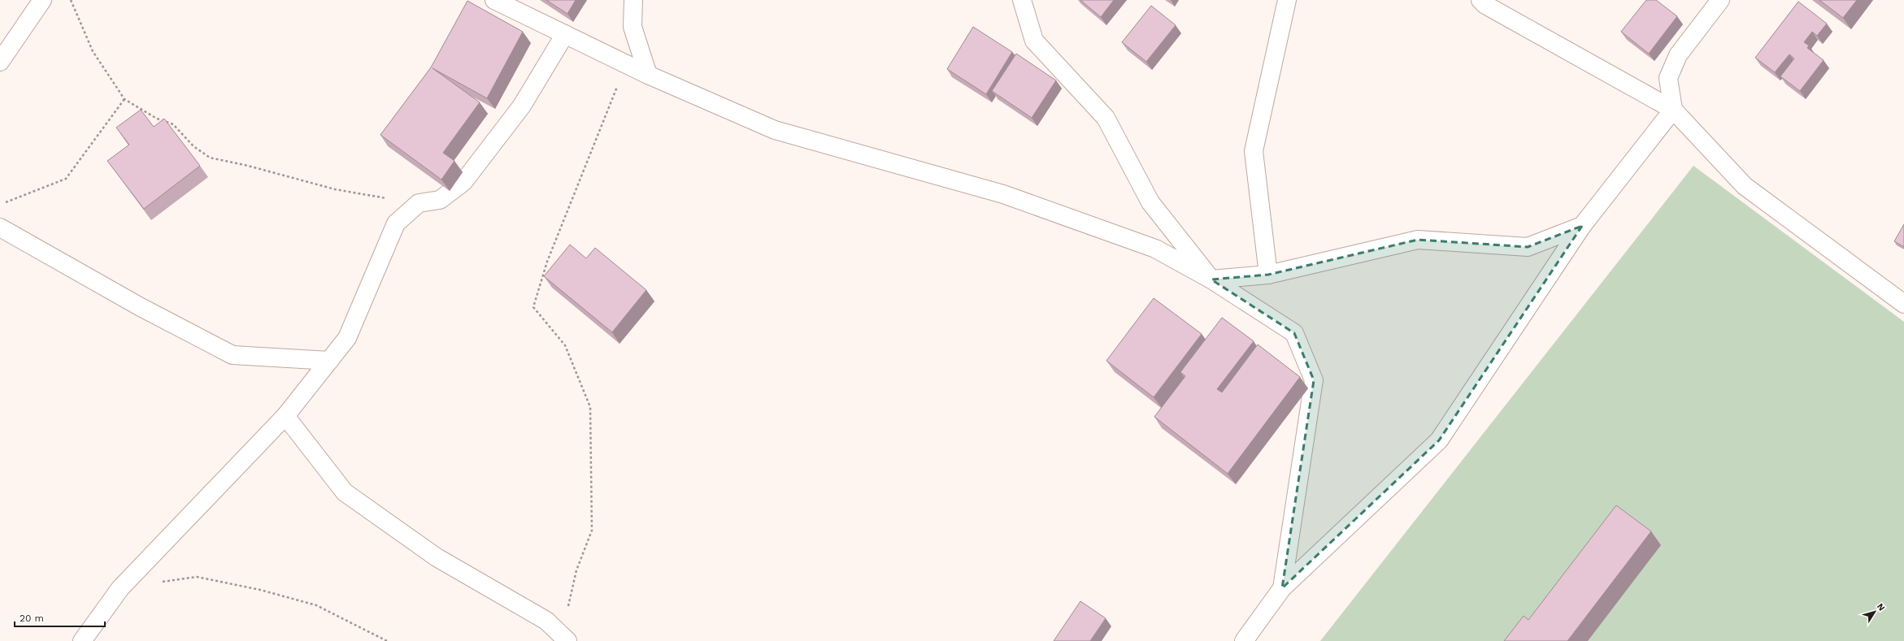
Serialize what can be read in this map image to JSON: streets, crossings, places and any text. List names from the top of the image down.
{
  "scale_bar": "20 m",
  "north": "top right"
}
